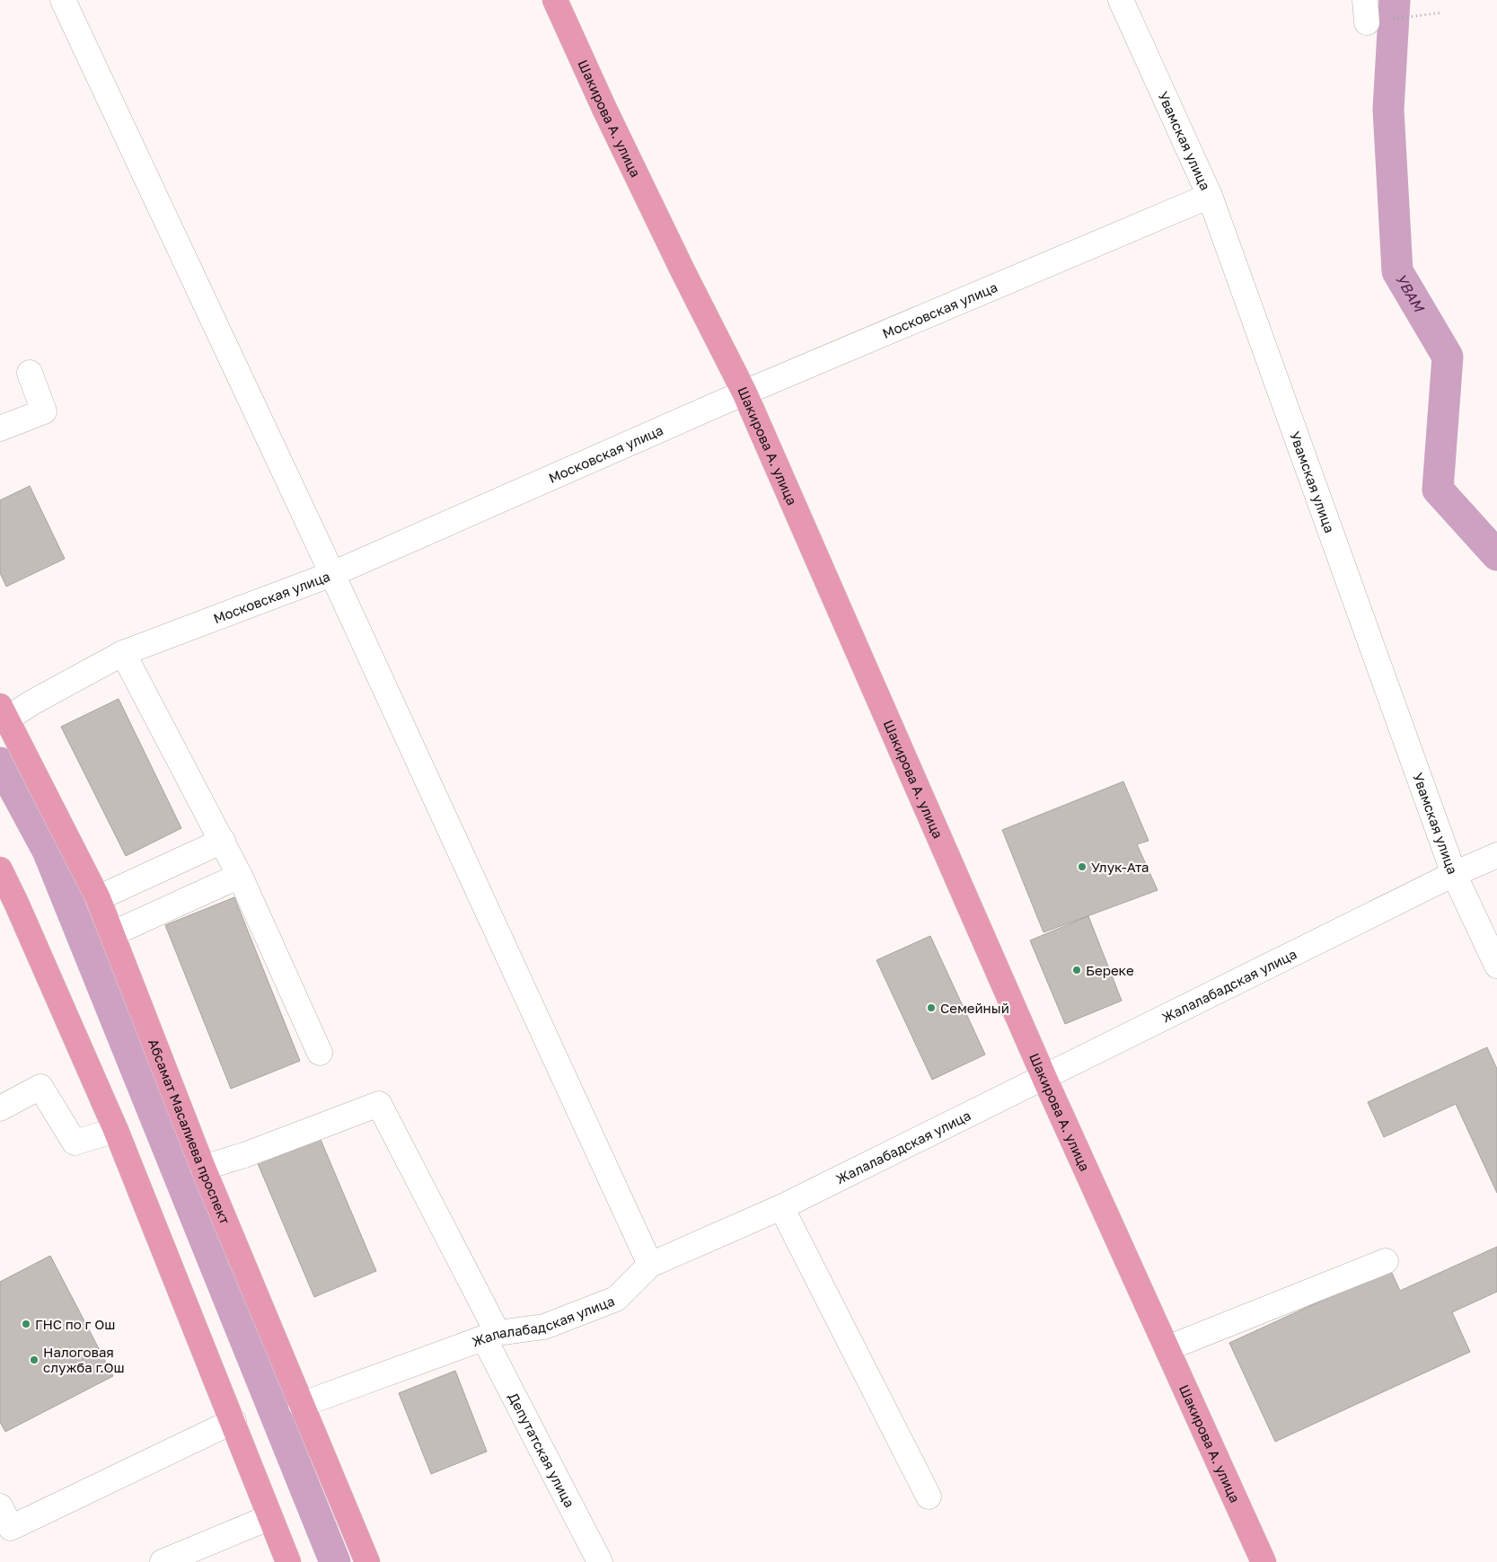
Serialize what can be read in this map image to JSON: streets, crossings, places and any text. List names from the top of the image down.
{
  "streets": {
    "main road": ["Шакирова А. улица", "Абсамат Масалиева проспект"],
    "street": [
      "Увамская улица",
      "Московская улица",
      "Жалалабадская улица",
      "Депутатская улица"
    ]
  },
  "crossings": [
    ["Шакирова А. улица", "Московская улица"],
    ["Шакирова А. улица", "Жалалабадская улица"],
    ["Увамская улица", "Московская улица"],
    ["Увамская улица", "Жалалабадская улица"],
    ["Московская улица", "Абсамат Масалиева проспект"],
    ["Жалалабадская улица", "Абсамат Масалиева проспект"],
    ["Жалалабадская улица", "Депутатская улица"],
    ["Абсамат Масалиева проспект", "Депутатская улица"]
  ],
  "water": ["УВАМ"],
  "places": [
    "Улук-Ата",
    "Береке",
    "Семейный",
    "ГНС по г Ош",
    "Налоговая служба г.Ош"
  ]
}
